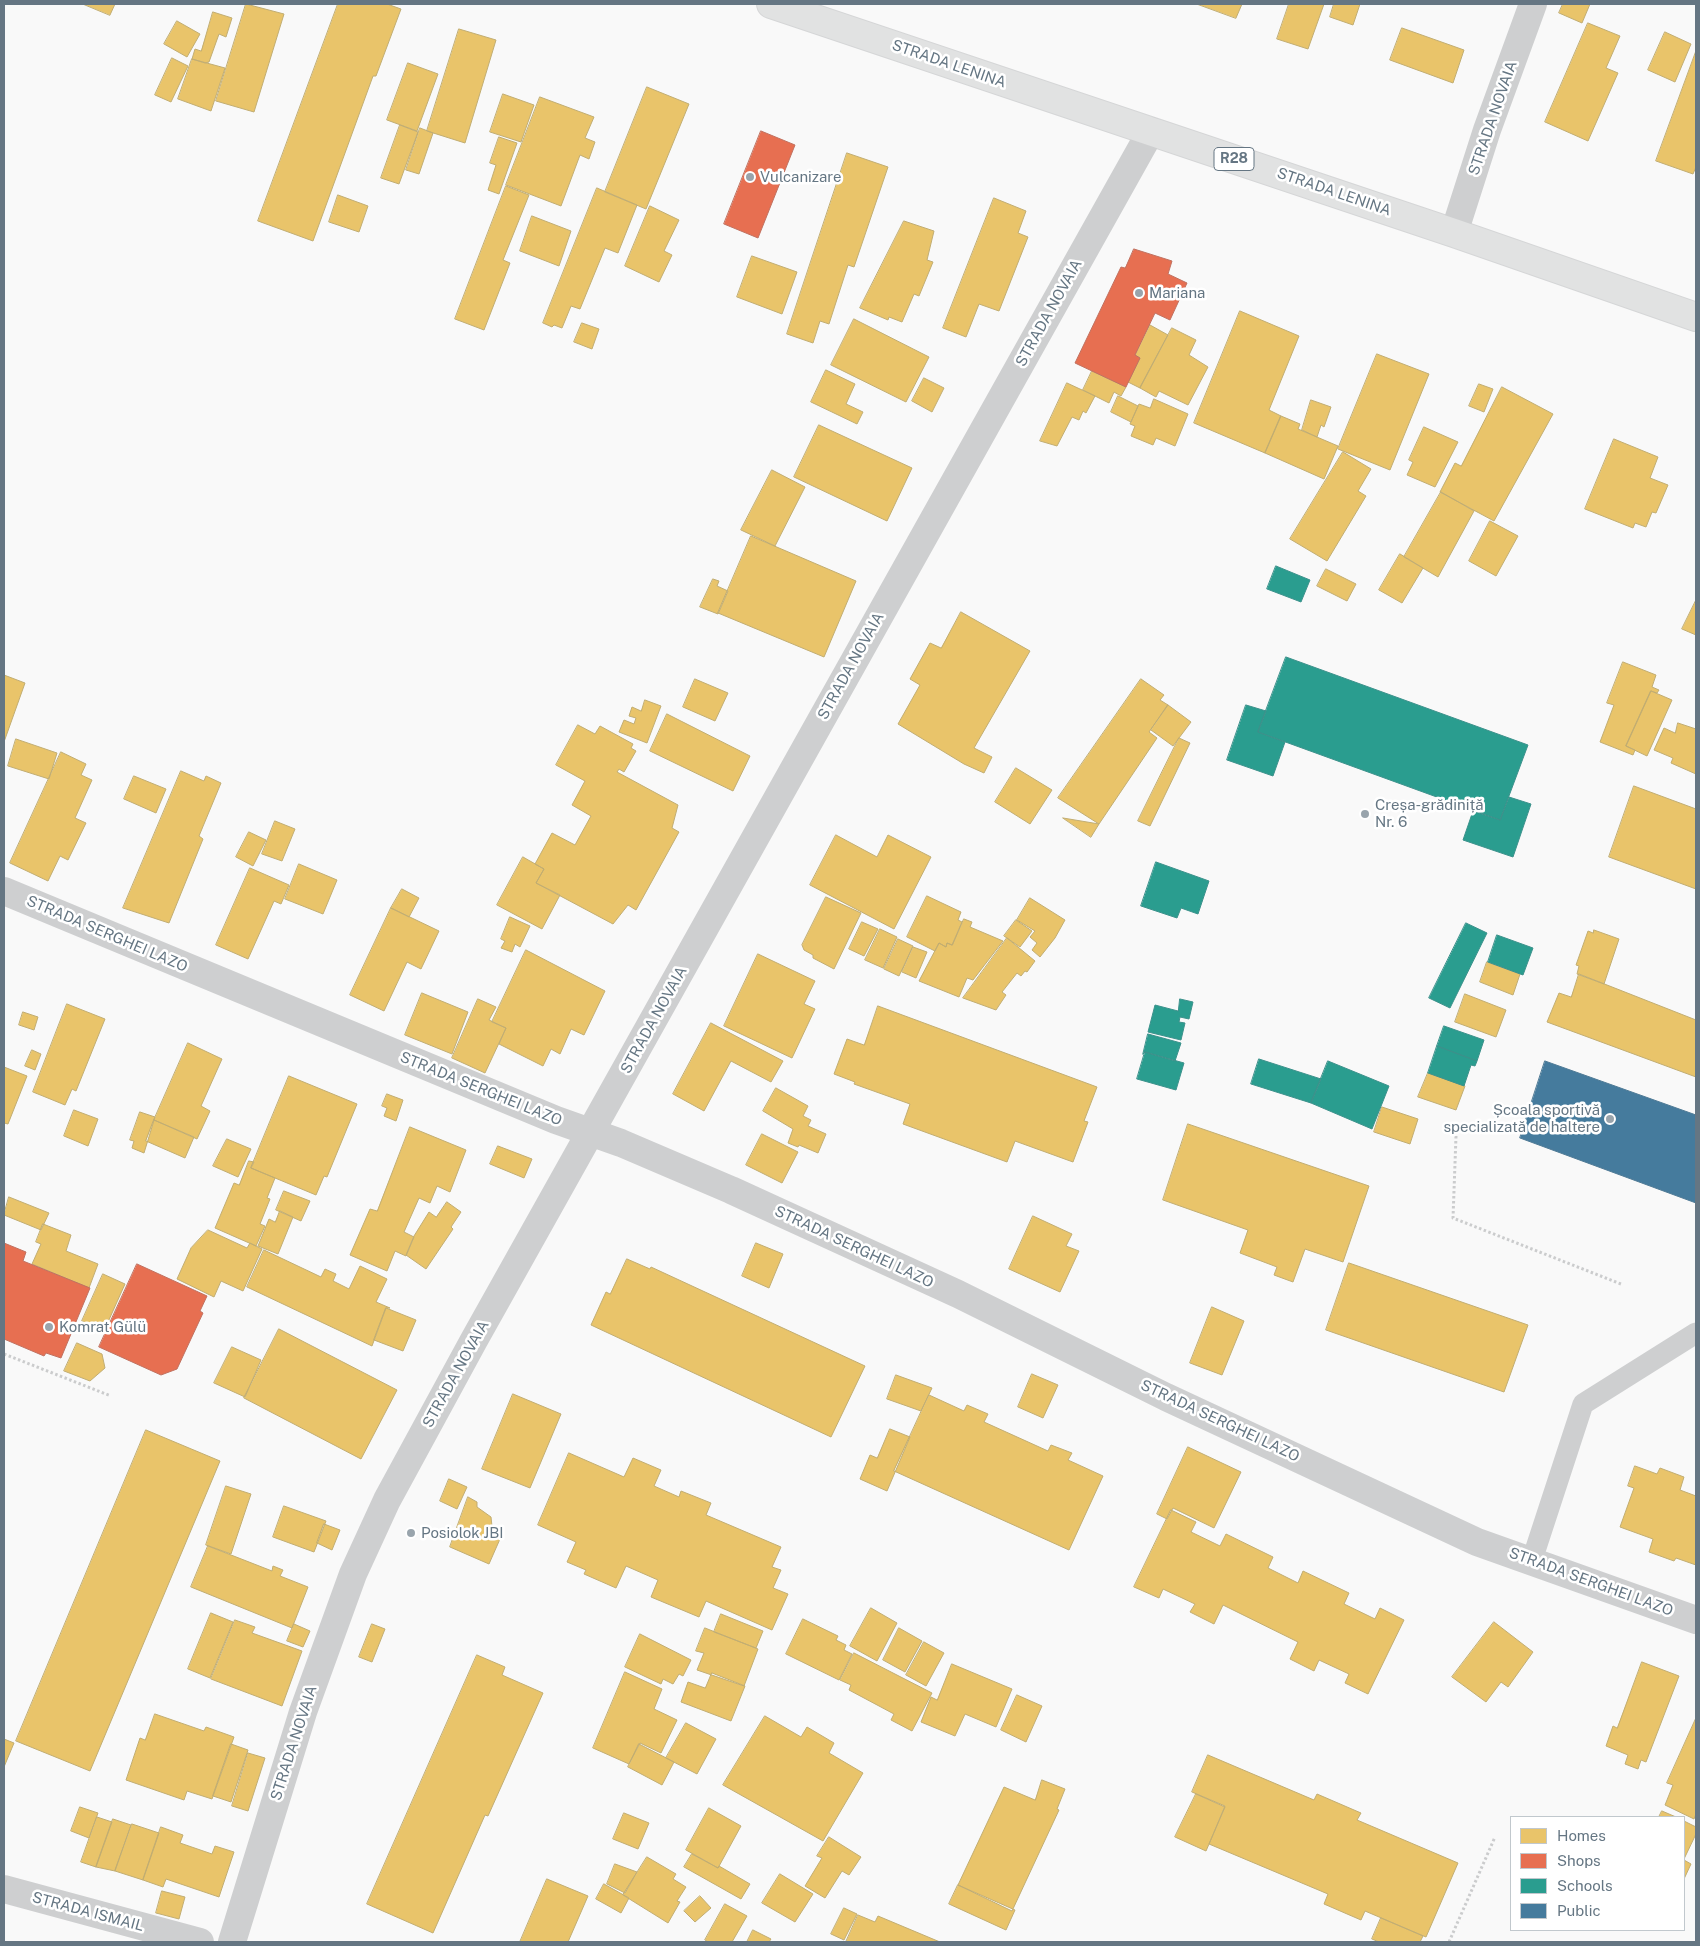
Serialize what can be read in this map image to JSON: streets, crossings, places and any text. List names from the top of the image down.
{
  "streets": {
    "main road": ["STRADA LENINA", "R28"],
    "street": ["STRADA NOVAIA", "STRADA SERGHEI LAZO", "STRADA ISMAIL"]
  },
  "crossings": [
    ["STRADA LENINA", "STRADA NOVAIA"],
    ["STRADA NOVAIA", "STRADA SERGHEI LAZO"]
  ],
  "places": [
    "Vulcanizare",
    "Mariana",
    "Creșa-grădiniță Nr. 6",
    "Școala sportivă specializată de haltere",
    "Komrat Gülü",
    "Posiolok JBI"
  ],
  "legend": [
    "Homes",
    "Shops",
    "Schools",
    "Public"
  ]
}
